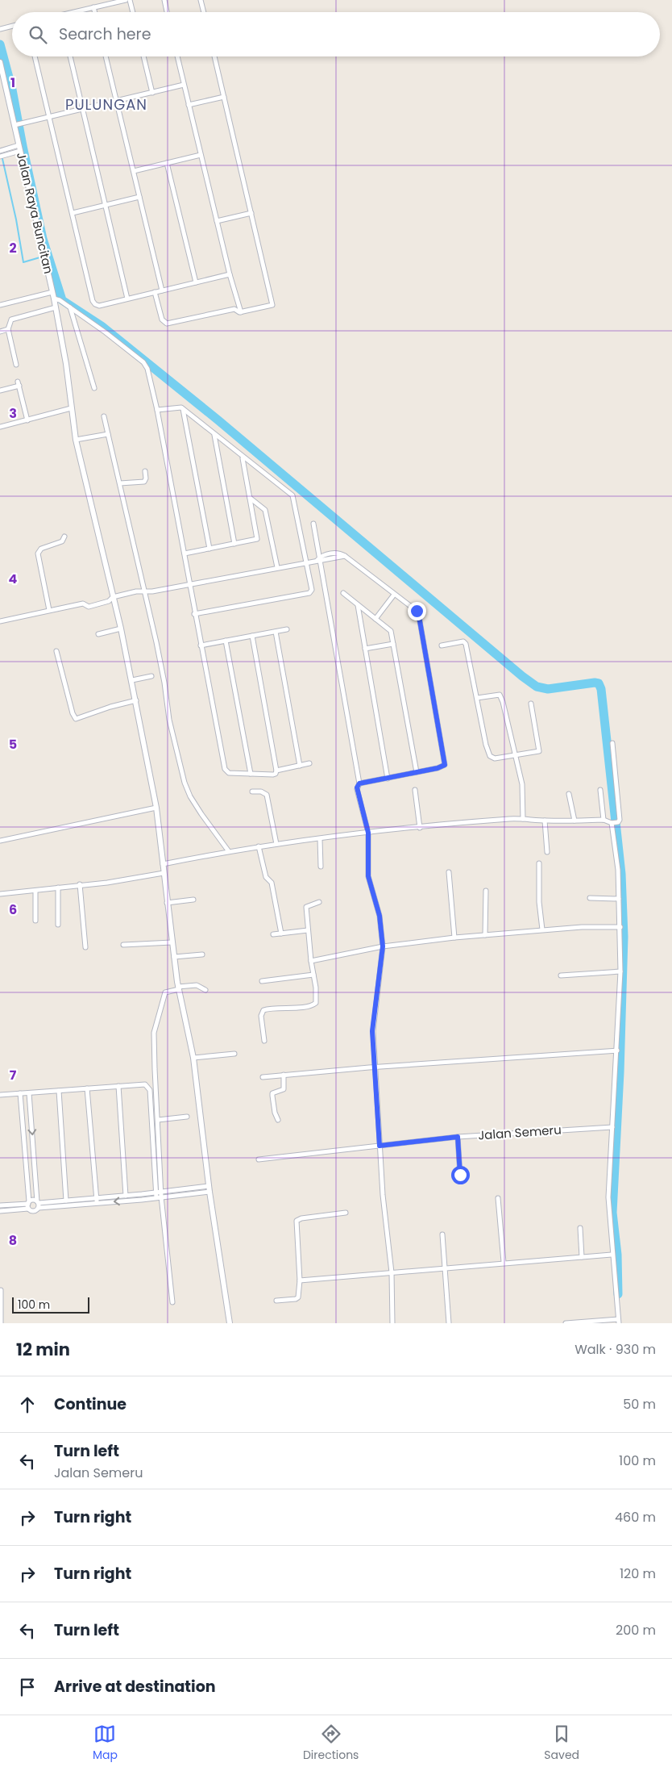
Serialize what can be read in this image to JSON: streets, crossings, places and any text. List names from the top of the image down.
{
  "streets": {
    "street": ["Jalan Raya Buncitan", "Jalan Semeru"]
  },
  "districts": ["PULUNGAN"],
  "scale_bar": "100 m",
  "page": {
    "search": "Search here",
    "scale": "100 m",
    "heading": ["12 min", "Walk · 930 m"],
    "list": [
      ["Continue", "50 m"],
      ["Turn left", "Jalan Semeru", "100 m"],
      ["Turn right", "460 m"],
      ["Turn right", "120 m"],
      ["Turn left", "200 m"],
      "Arrive at destination"
    ],
    "nav": ["Map", "Directions", "Saved"]
  },
  "grid": {
    "rows": [
      "1",
      "2",
      "3",
      "4",
      "5",
      "6",
      "7",
      "8"
    ]
  }
}
